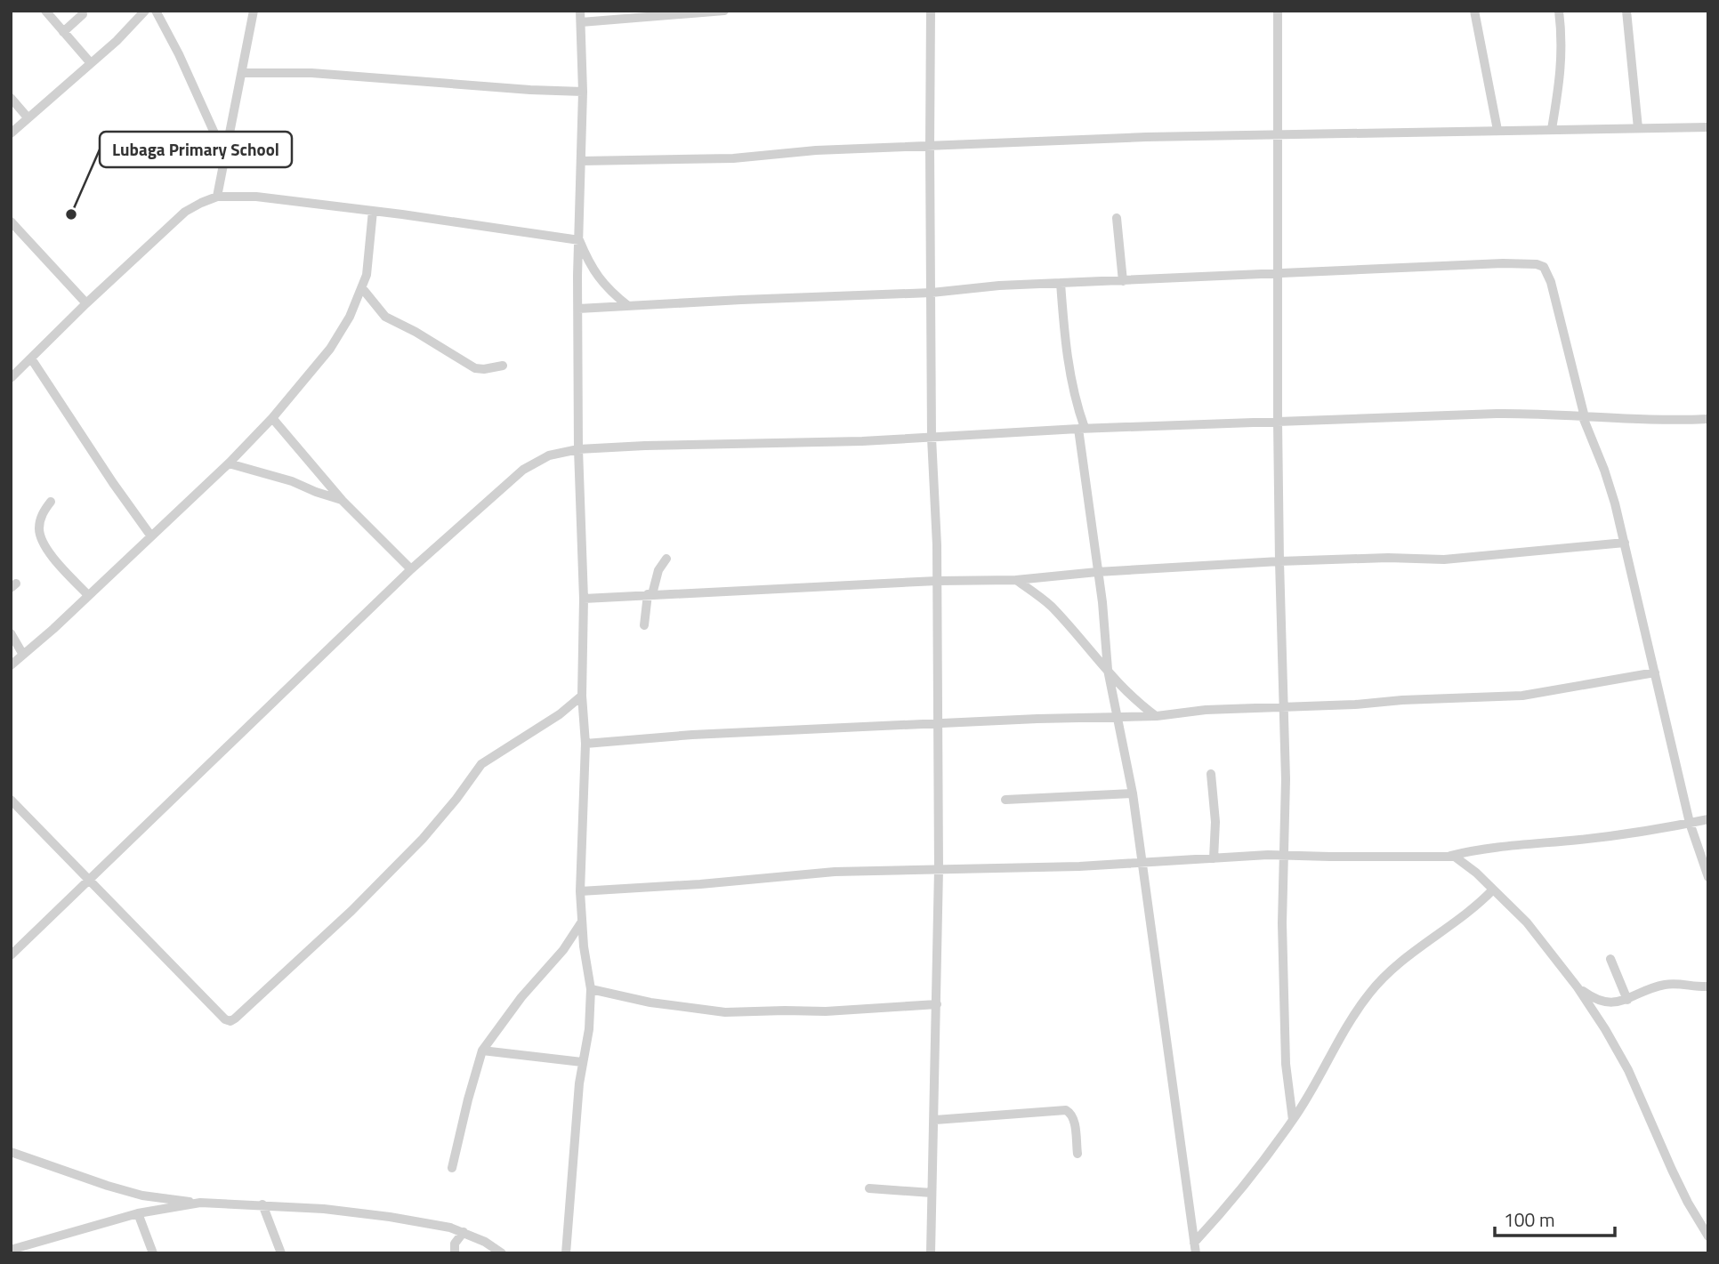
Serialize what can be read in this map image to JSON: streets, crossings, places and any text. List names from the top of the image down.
{
  "places": ["Lubaga Primary School"],
  "scale_bar": "100 m"
}
